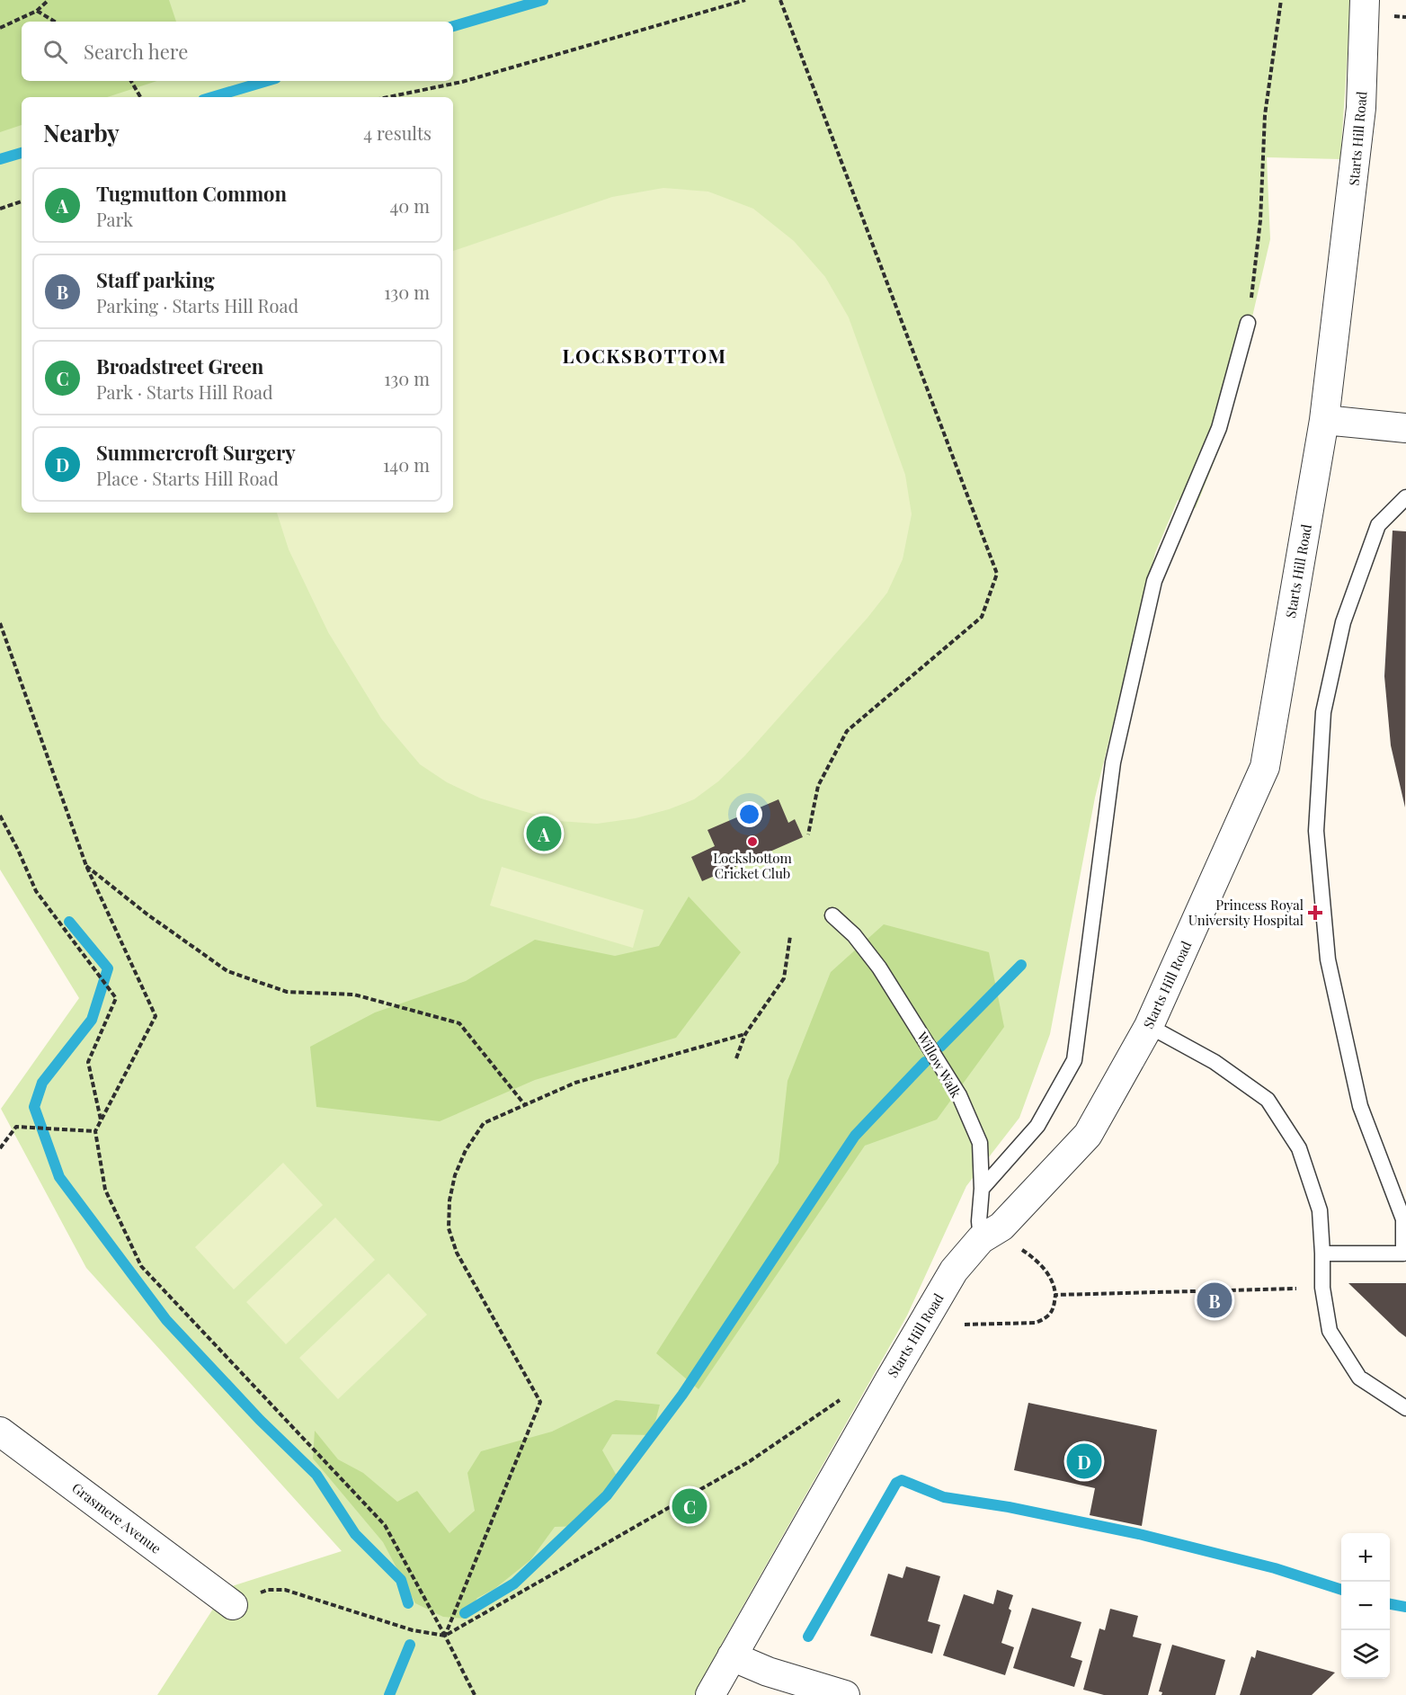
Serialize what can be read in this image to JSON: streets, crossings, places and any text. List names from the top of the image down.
{
  "streets": {
    "street": ["Starts Hill Road", "Grasmere Avenue"],
    "lane": ["Willow Walk"]
  },
  "crossings": [
    ["Starts Hill Road", "Willow Walk"]
  ],
  "districts": ["LOCKSBOTTOM"],
  "places": {
    "other": ["Locksbottom Cricket Club"],
    "health": ["Princess Royal University Hospital"]
  },
  "page": {
    "search": "Search here",
    "heading": ["Nearby", "4 results"],
    "list": [
      {
        "mark": "A",
        "name": "Tugmutton Common",
        "note": "Park",
        "value": "40 m"
      },
      {
        "mark": "B",
        "name": "Staff parking",
        "note": "Parking · Starts Hill Road",
        "value": "130 m"
      },
      {
        "mark": "C",
        "name": "Broadstreet Green",
        "note": "Park · Starts Hill Road",
        "value": "130 m"
      },
      {
        "mark": "D",
        "name": "Summercroft Surgery",
        "note": "Place · Starts Hill Road",
        "value": "140 m"
      }
    ],
    "pins": [
      "A",
      "B",
      "D",
      "C"
    ],
    "map_buttons": ["+", "−"]
  }
}
